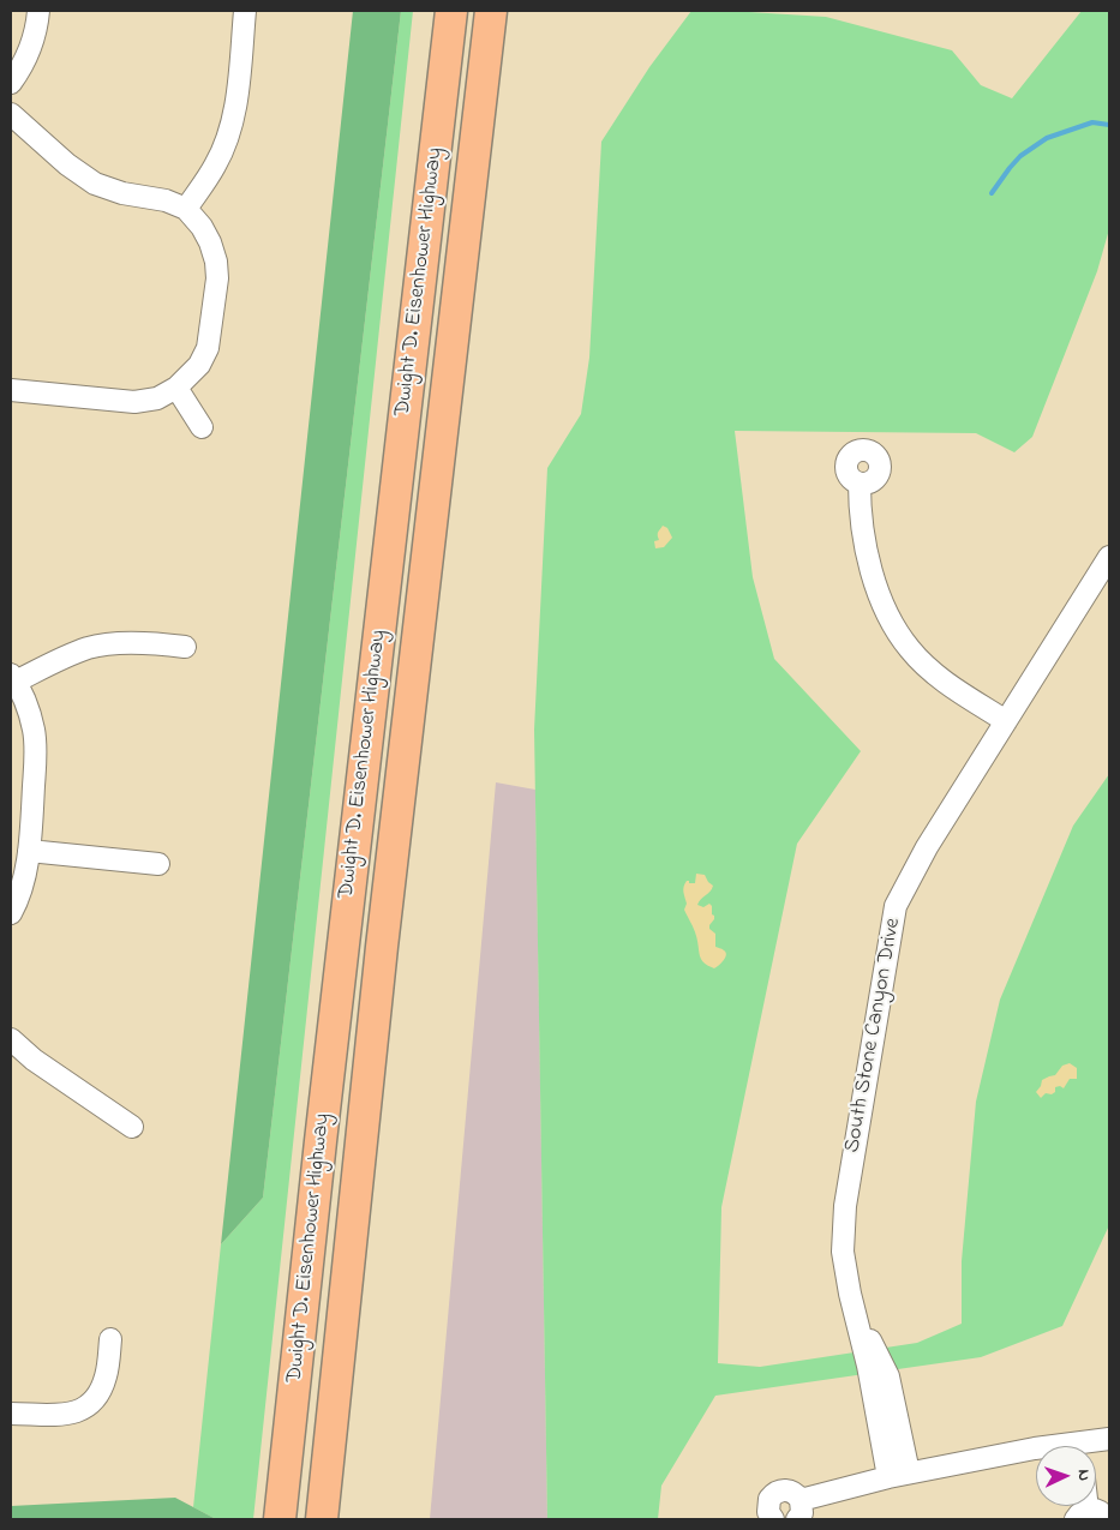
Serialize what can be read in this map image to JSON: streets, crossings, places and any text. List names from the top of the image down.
{
  "streets": {
    "highway": ["Dwight D. Eisenhower Highway"],
    "street": ["South Stone Canyon Drive"]
  },
  "north": "right"
}
